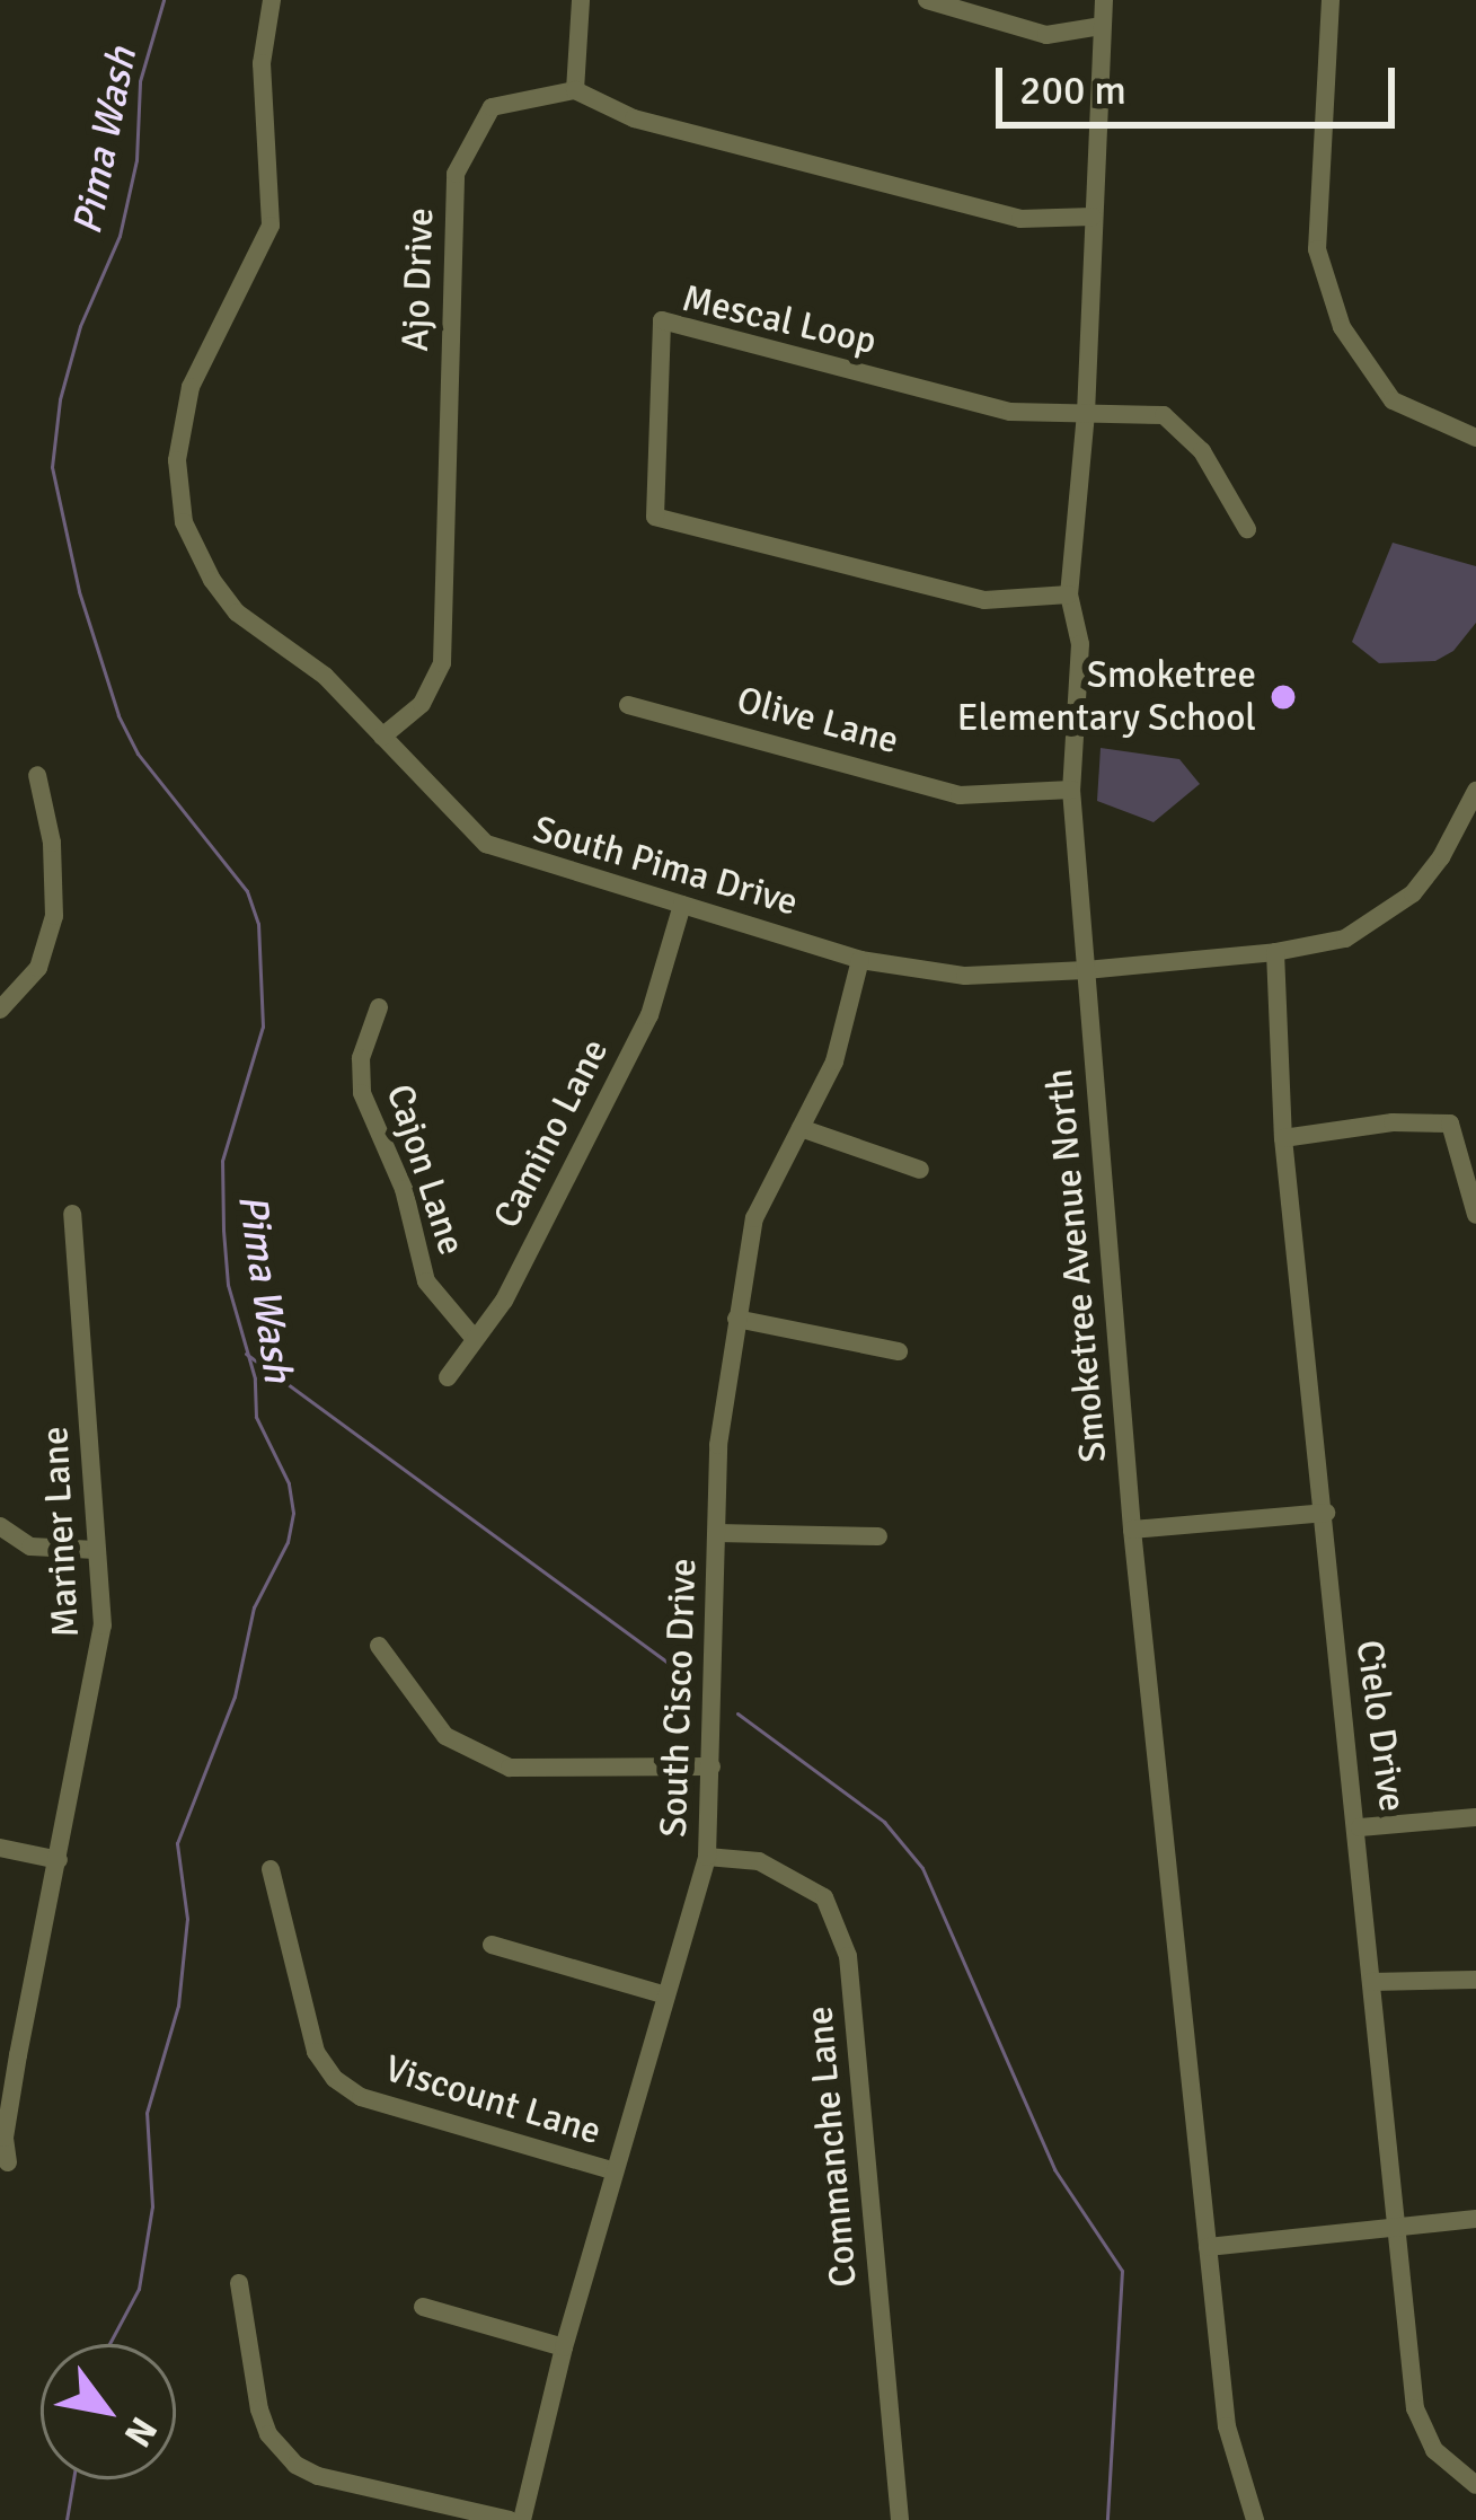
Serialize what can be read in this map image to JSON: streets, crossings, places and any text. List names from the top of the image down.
{
  "streets": {
    "street": [
      "Ajo Drive",
      "Mescal Loop",
      "Olive Lane",
      "South Pima Drive",
      "Camino Lane",
      "Cajon Lane",
      "Smoketree Avenue North",
      "Mariner Lane",
      "South Cisco Drive",
      "Cielo Drive",
      "Viscount Lane",
      "Commanche Lane"
    ]
  },
  "crossings": [
    ["Ajo Drive", "South Pima Drive"],
    ["Mescal Loop", "Smoketree Avenue North"],
    ["Olive Lane", "Smoketree Avenue North"],
    ["South Pima Drive", "Camino Lane"],
    ["South Pima Drive", "Smoketree Avenue North"],
    ["South Pima Drive", "South Cisco Drive"],
    ["South Pima Drive", "Cielo Drive"],
    ["Camino Lane", "Cajon Lane"],
    ["South Cisco Drive", "Viscount Lane"],
    ["South Cisco Drive", "Commanche Lane"]
  ],
  "water": ["Pima Wash"],
  "places": ["Smoketree Elementary School"],
  "scale_bar": "200 m",
  "north": "bottom right"
}
